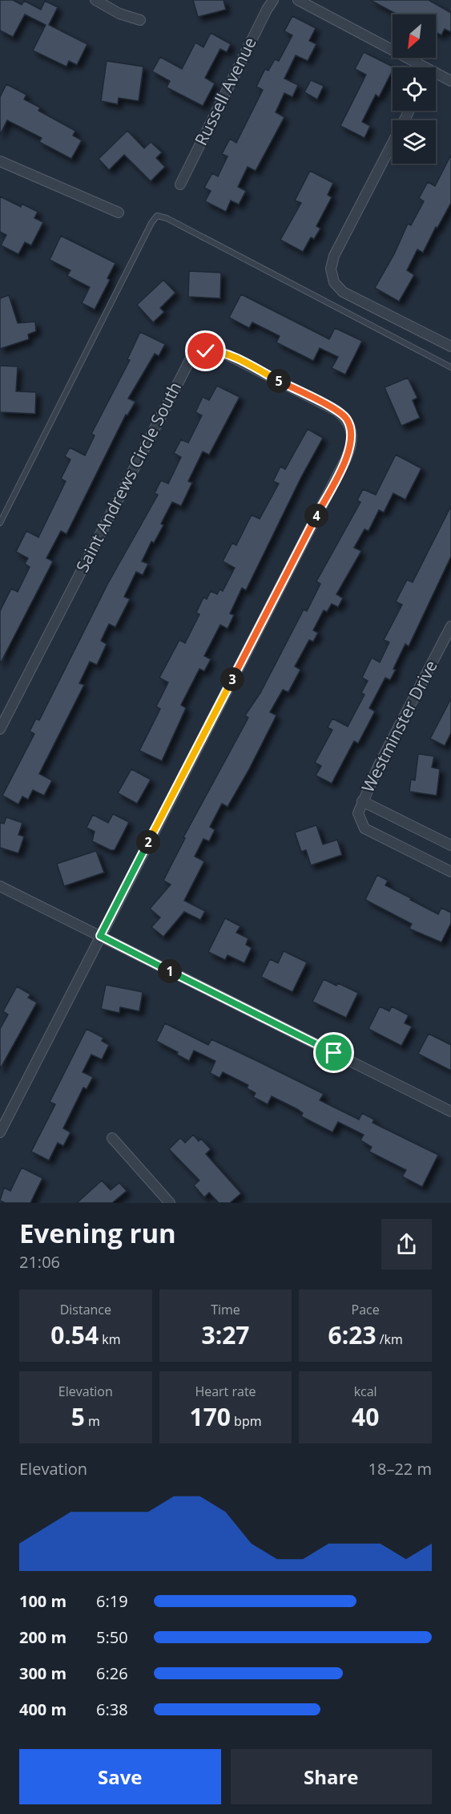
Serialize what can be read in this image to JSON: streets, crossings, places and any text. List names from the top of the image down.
{
  "streets": {
    "street": ["Russell Avenue", "Saint Andrews Circle South", "Westminster Drive"]
  },
  "north": "bottom left",
  "page": {
    "pins": [
      "5",
      "4",
      "3",
      "2",
      "1"
    ],
    "heading": ["Evening run", "21:06"],
    "stats": [
      ["Distance", "0.54 km"],
      ["Time", "3:27"],
      ["Pace", "6:23 /km"],
      ["Elevation", "5 m"],
      ["Heart rate", "170 bpm"],
      ["kcal", "40"]
    ],
    "chart": ["Elevation", "18–22 m"],
    "list": [
      {
        "name": "100 m",
        "note": "6:19"
      },
      {
        "name": "200 m",
        "note": "5:50"
      },
      {
        "name": "300 m",
        "note": "6:26"
      },
      {
        "name": "400 m",
        "note": "6:38"
      }
    ],
    "buttons": ["Save", "Share"]
  }
}
